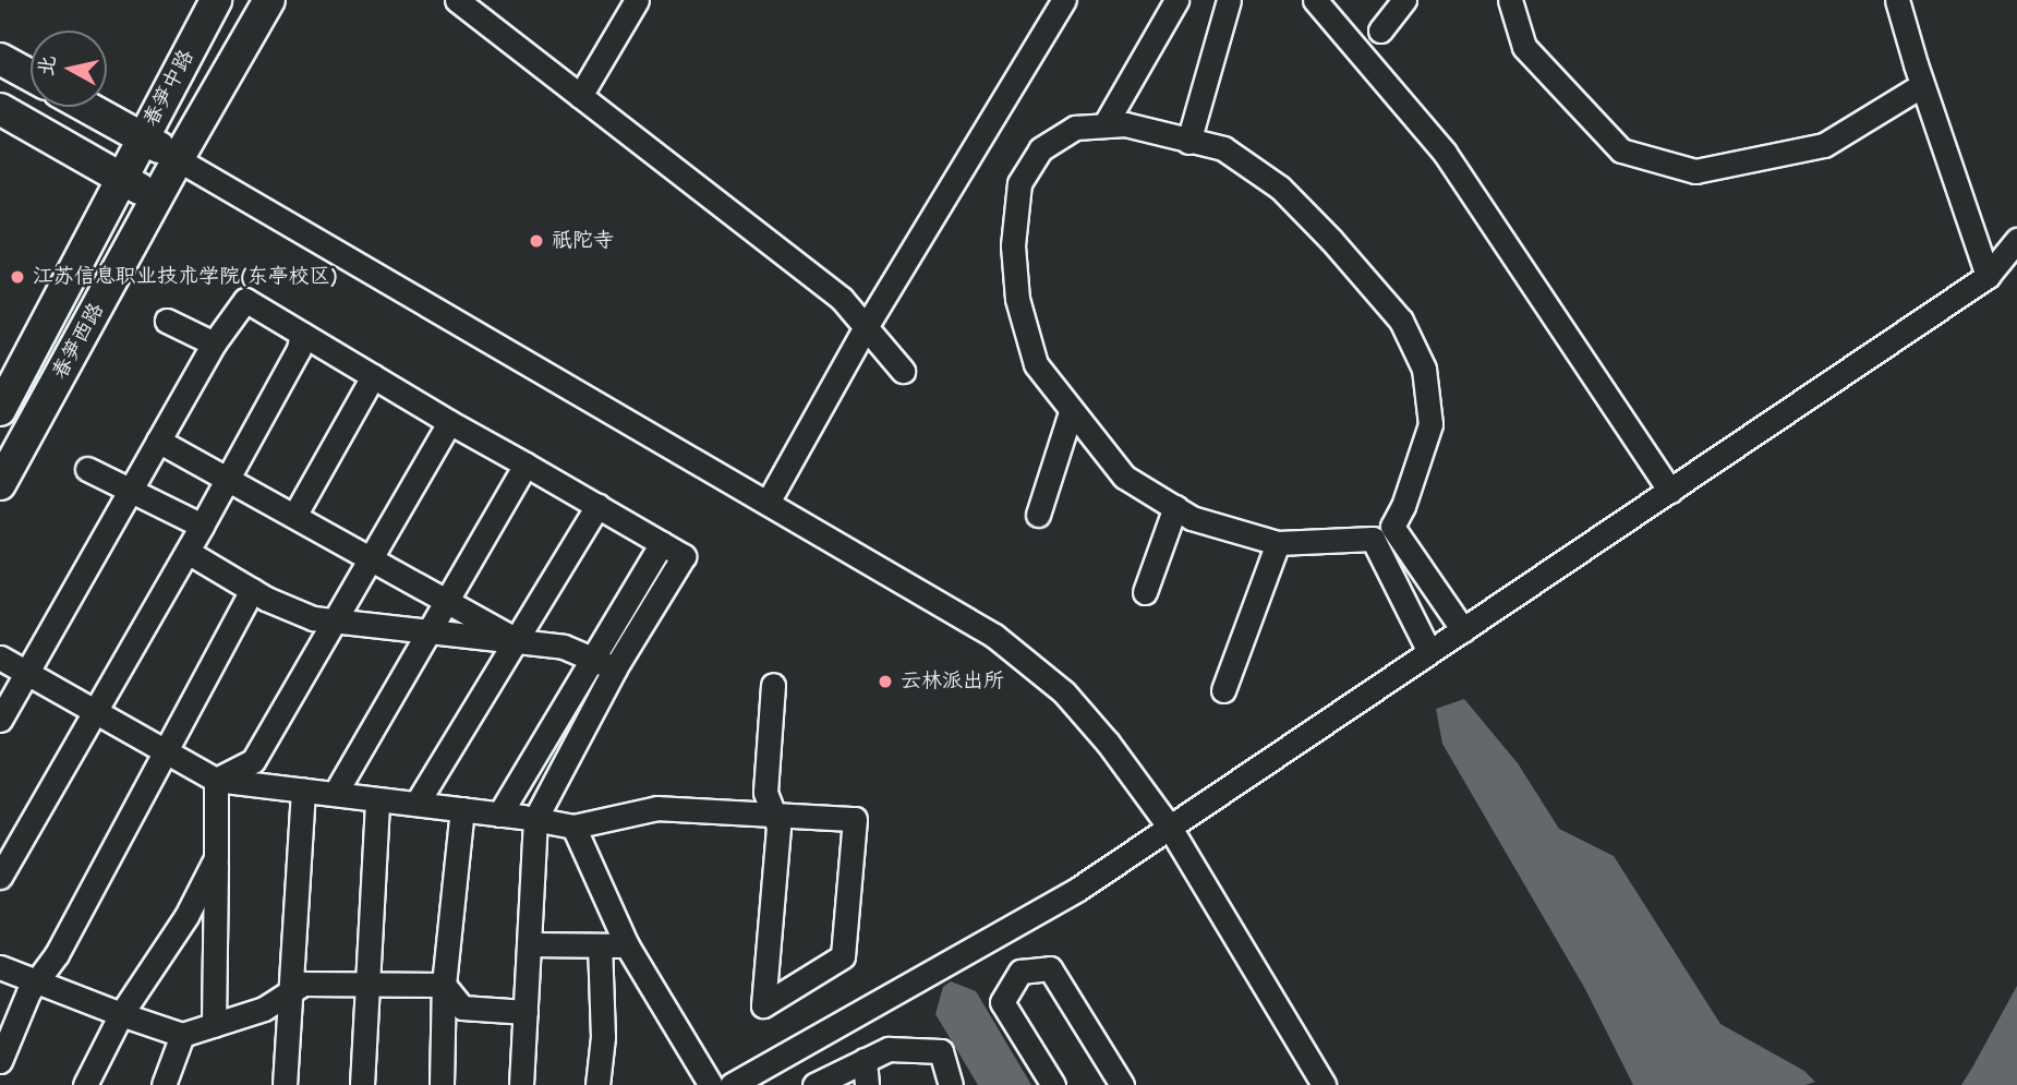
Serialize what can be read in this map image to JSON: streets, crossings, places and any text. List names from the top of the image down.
{
  "streets": {
    "main road": ["春笋中路", "春笋西路"]
  },
  "crossings": [
    ["春笋中路", "春笋西路"]
  ],
  "places": ["祇陀寺", "江苏信息职业技术学院(东亭校区)", "云林派出所"],
  "north": "left"
}
